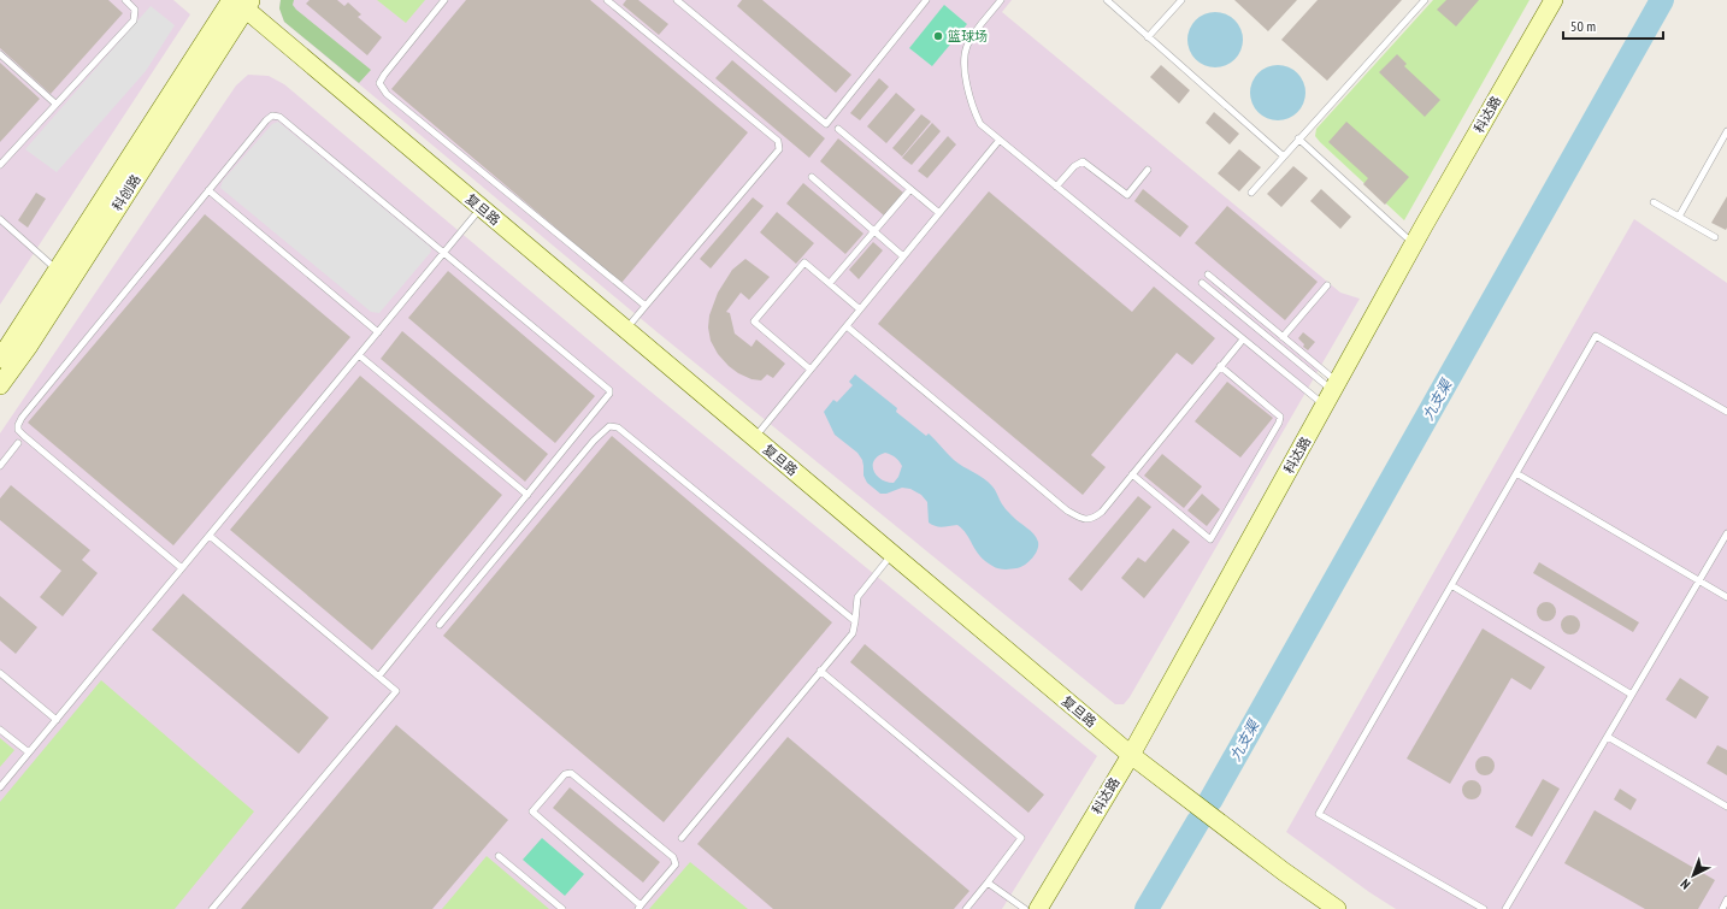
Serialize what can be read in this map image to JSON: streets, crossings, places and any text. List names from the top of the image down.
{
  "streets": {
    "street": ["科达路", "科创路", "复旦路"]
  },
  "crossings": [
    ["科达路", "复旦路"],
    ["科创路", "复旦路"]
  ],
  "water": ["九支渠"],
  "places": ["篮球场"],
  "scale_bar": "50 m",
  "north": "bottom left"
}
